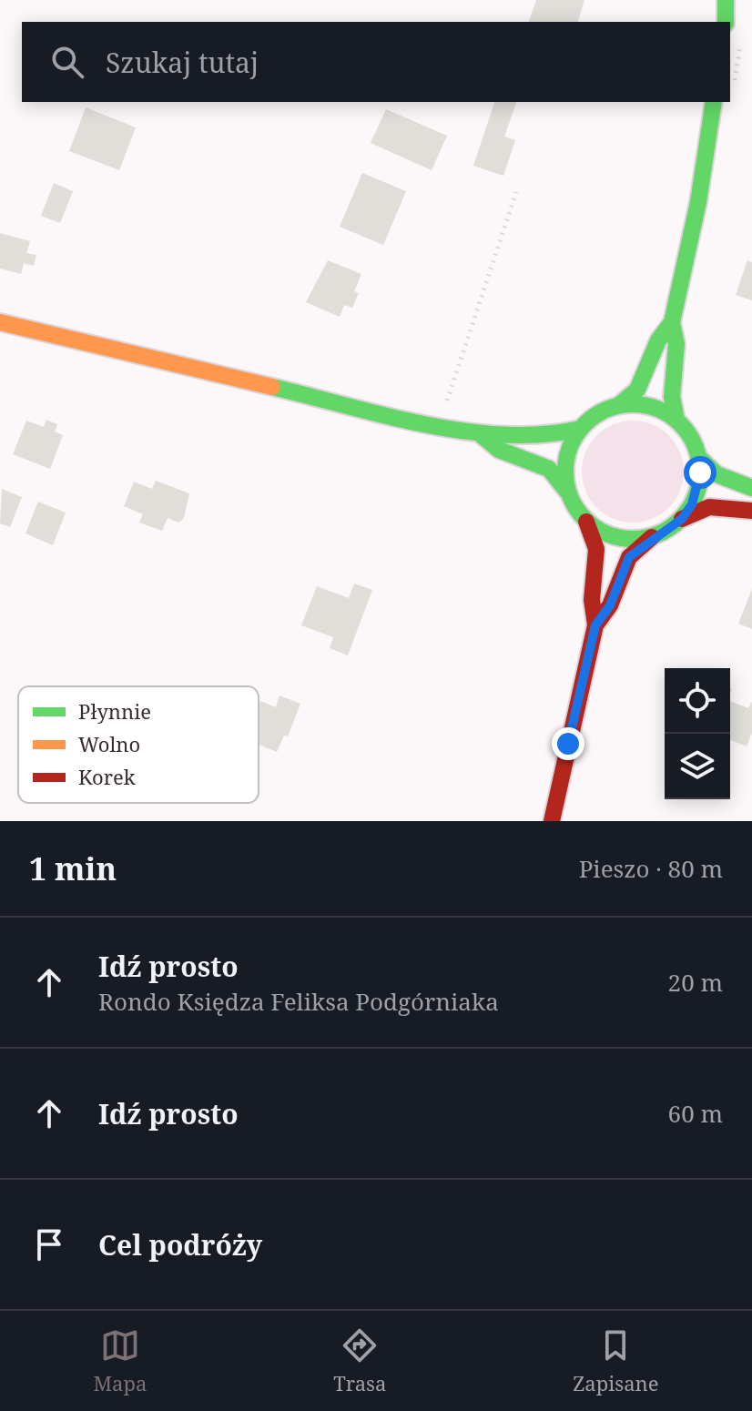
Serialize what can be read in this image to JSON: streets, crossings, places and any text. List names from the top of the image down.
{
  "legend": ["Płynnie", "Wolno", "Korek"],
  "page": {
    "search": "Szukaj tutaj",
    "heading": ["1 min", "Pieszo · 80 m"],
    "list": [
      ["Idź prosto", "Rondo Księdza Feliksa Podgórniaka", "20 m"],
      ["Idź prosto", "60 m"],
      "Cel podróży"
    ],
    "nav": ["Mapa", "Trasa", "Zapisane"]
  }
}
